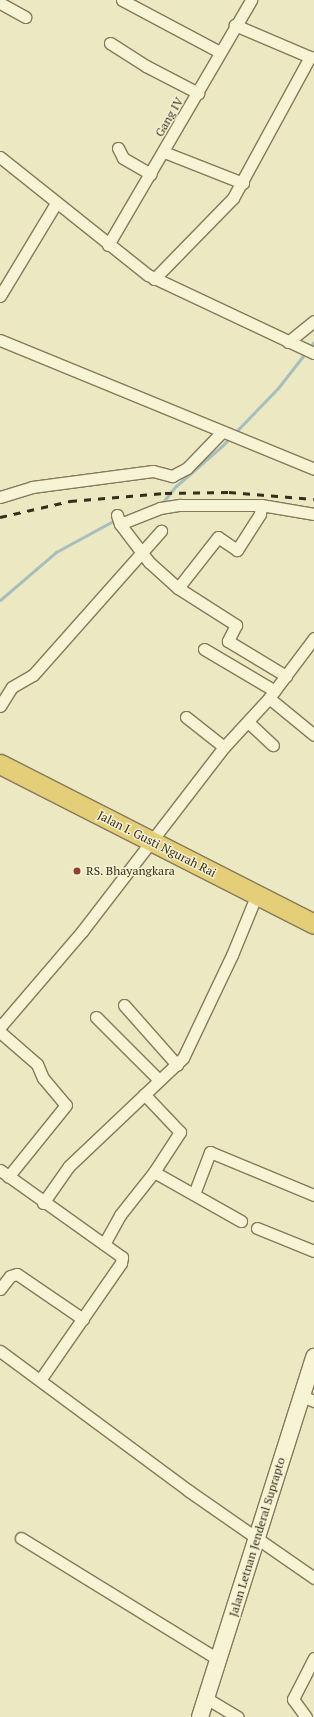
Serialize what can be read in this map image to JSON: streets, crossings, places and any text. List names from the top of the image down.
{
  "streets": {
    "highway": ["Jalan I. Gusti Ngurah Rai"],
    "main road": ["Jalan Letnan Jenderal Suprapto"],
    "street": ["Gang IV"]
  },
  "places": ["RS. Bhayangkara"]
}
